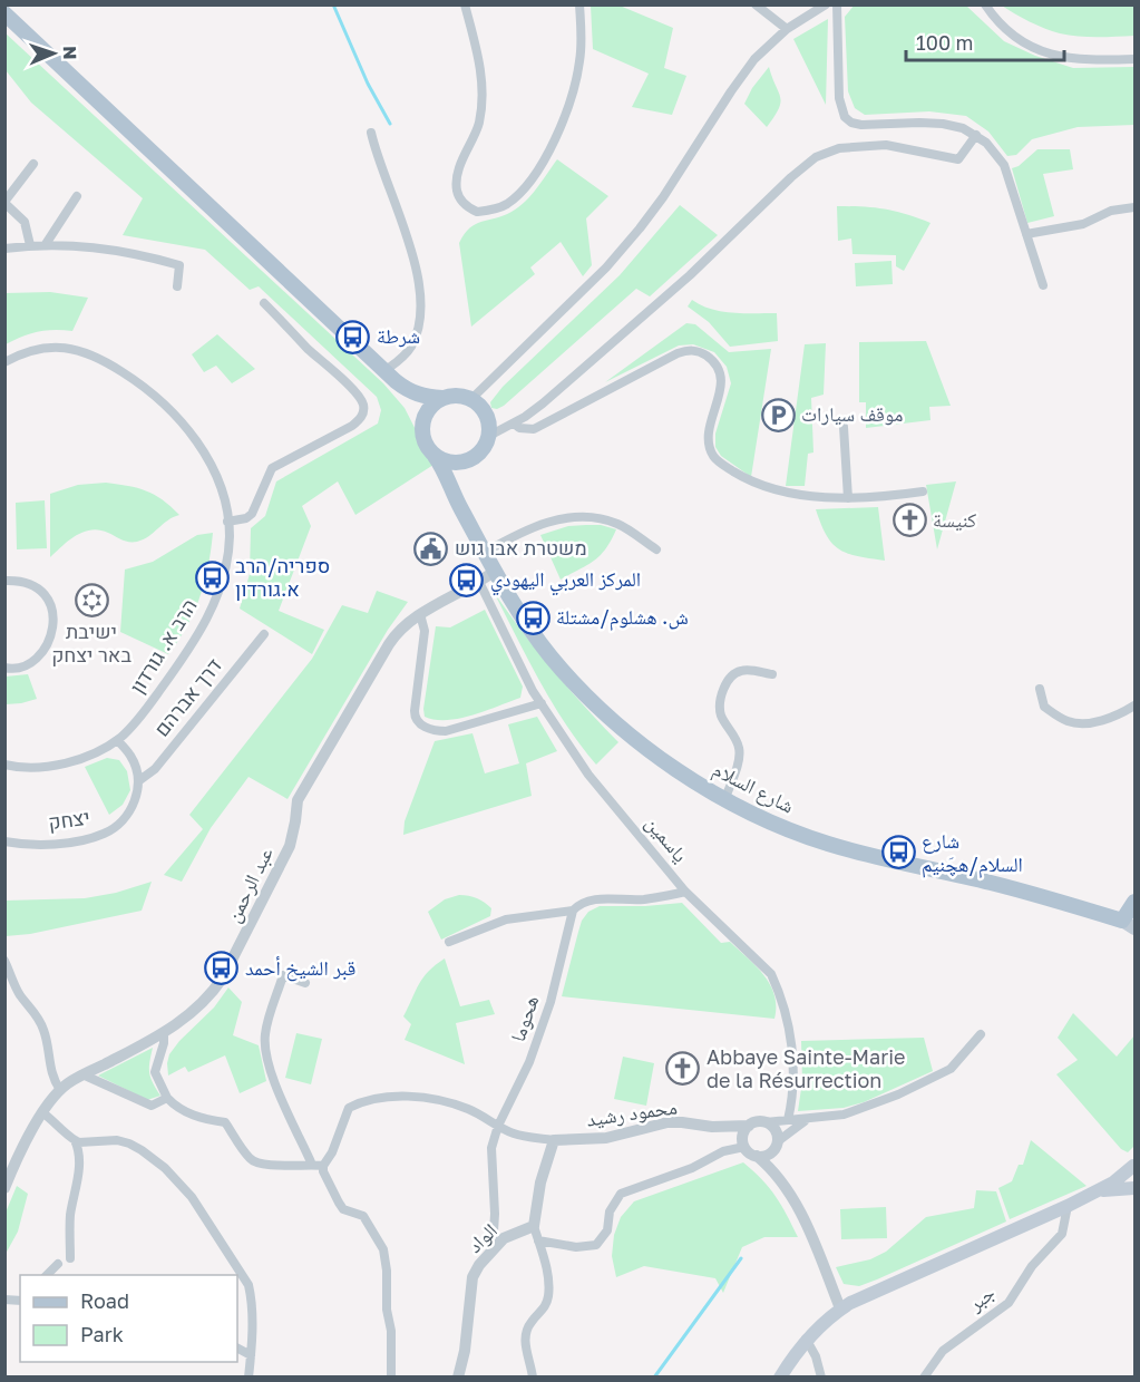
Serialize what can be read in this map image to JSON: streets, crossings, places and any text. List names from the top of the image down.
{
  "streets": {
    "main road": ["شارع السلام"],
    "street": [
      "הרב א. גורדון",
      "דרך אברהם",
      "יצחק",
      "ياسمين",
      "عبد الرحمن",
      "هحوما",
      "محمود رشيد",
      "الواد",
      "جبر"
    ]
  },
  "crossings": [
    ["דרך אברהם", "יצחק"],
    ["شارع السلام", "عبد الرحمن"],
    ["ياسمين", "عبد الرحمن"],
    ["هحوما", "محمود رشيد"],
    ["هحوما", "الواد"]
  ],
  "places": {
    "bus stop": [
      "شرطة",
      "ספריה/הרב א.גורדון",
      "المركز العربي اليهودي",
      "ش. هشلوم/مشتلة",
      "شارع السلام/هچَنيم",
      "قبر الشيخ أحمد"
    ],
    "parking": ["موقف سيارات"],
    "church": ["كنيسة", "Abbaye Sainte-Marie de la Résurrection"],
    "public building": ["משטרת אבו גוש"],
    "synagogue": ["ישיבת באר יצחק"]
  },
  "legend": ["Road", "Park"],
  "scale_bar": "100 m",
  "north": "right"
}
